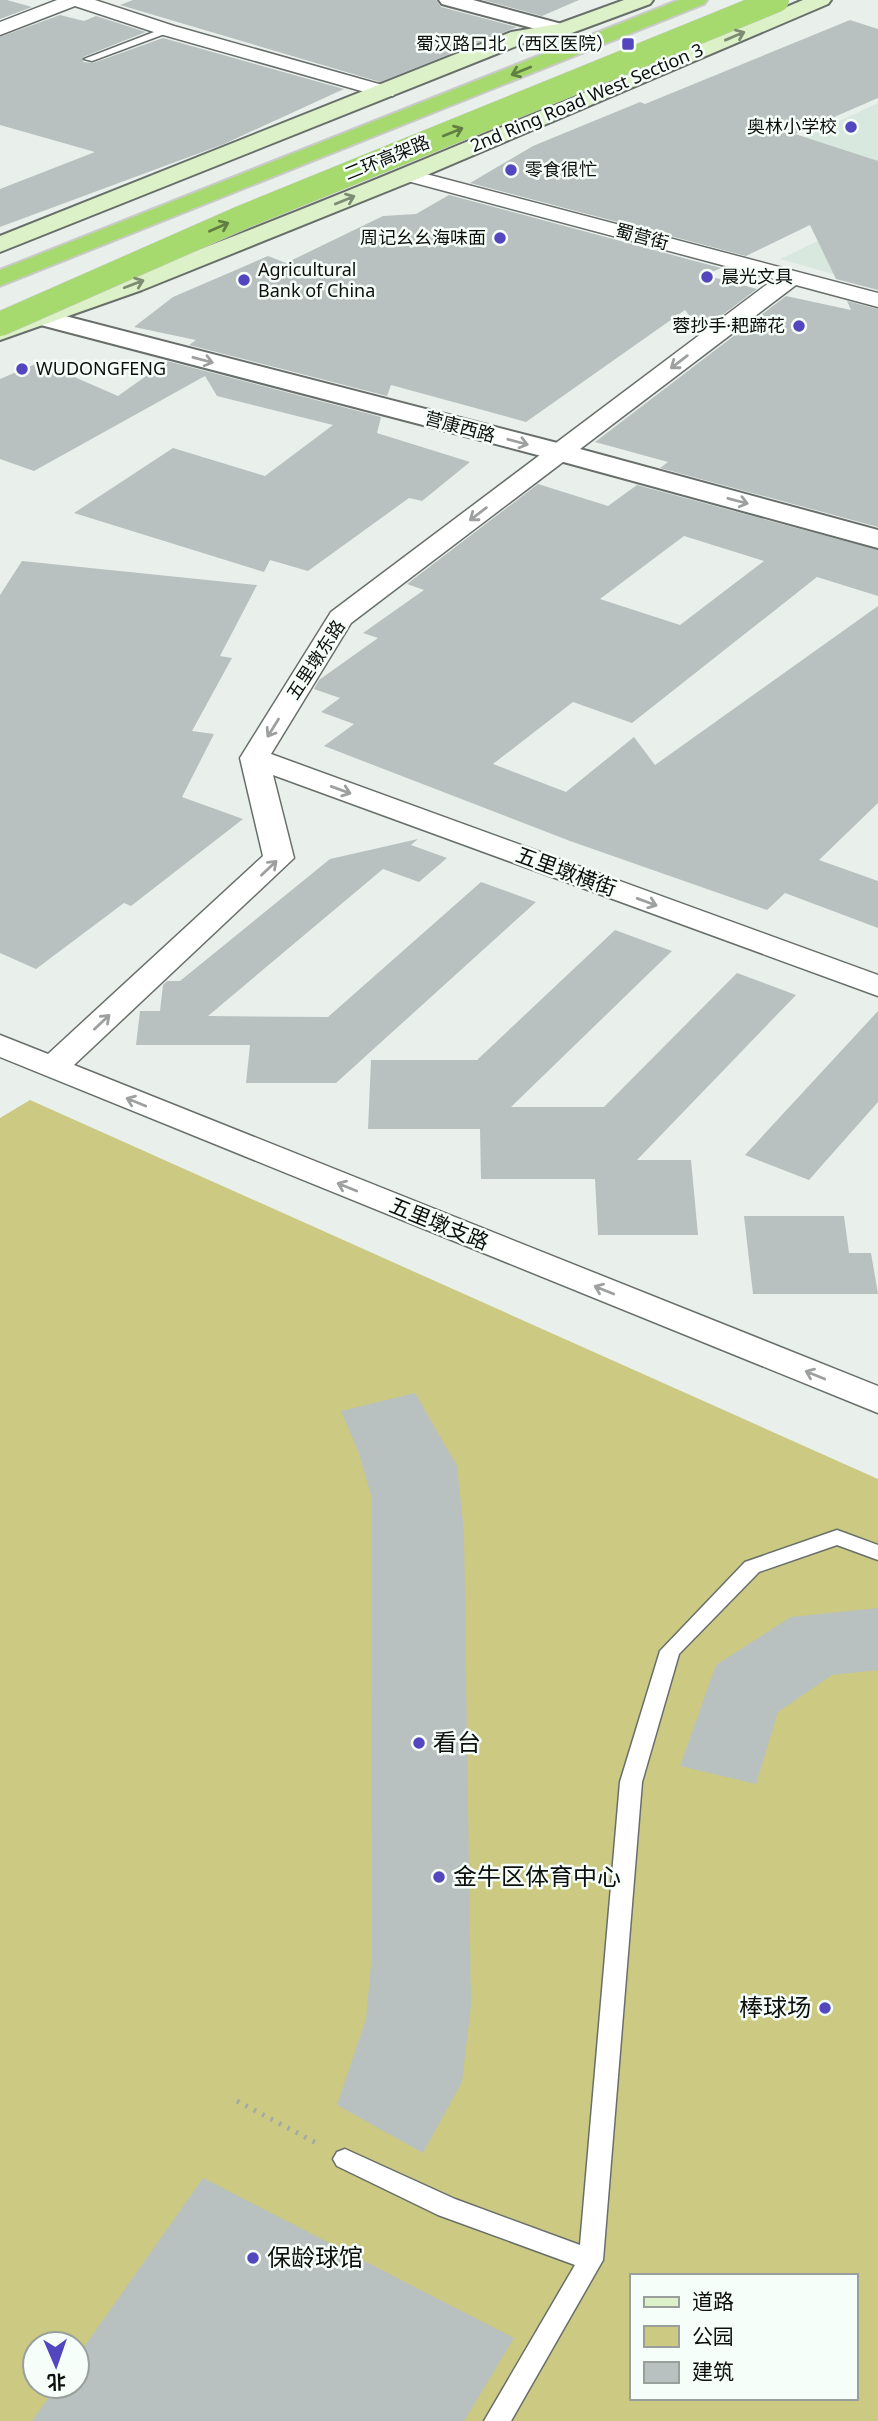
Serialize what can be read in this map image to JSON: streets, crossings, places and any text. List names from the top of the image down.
{
  "streets": {
    "highway": ["二环高架路"],
    "main road": ["2nd Ring Road West Section 3"],
    "street": [
      "蜀营街",
      "营康西路",
      "五里墩东路",
      "五里墩横街",
      "五里墩支路"
    ]
  },
  "crossings": [
    ["2nd Ring Road West Section 3", "蜀营街"],
    ["2nd Ring Road West Section 3", "营康西路"],
    ["蜀营街", "五里墩东路"],
    ["营康西路", "五里墩东路"],
    ["五里墩东路", "五里墩横街"]
  ],
  "one_way": ["五里墩东路", "五里墩横街", "五里墩支路"],
  "places": {
    "transit": ["蜀汉路口北（西区医院）"],
    "other": [
      "奥林小学校",
      "零食很忙",
      "周记幺幺海味面",
      "晨光文具",
      "Agricultural Bank of China",
      "蓉抄手·耙蹄花",
      "WUDONGFENG",
      "看台",
      "金牛区体育中心",
      "棒球场",
      "保龄球馆"
    ]
  },
  "legend": ["道路", "公园", "建筑"],
  "north": "bottom"
}
